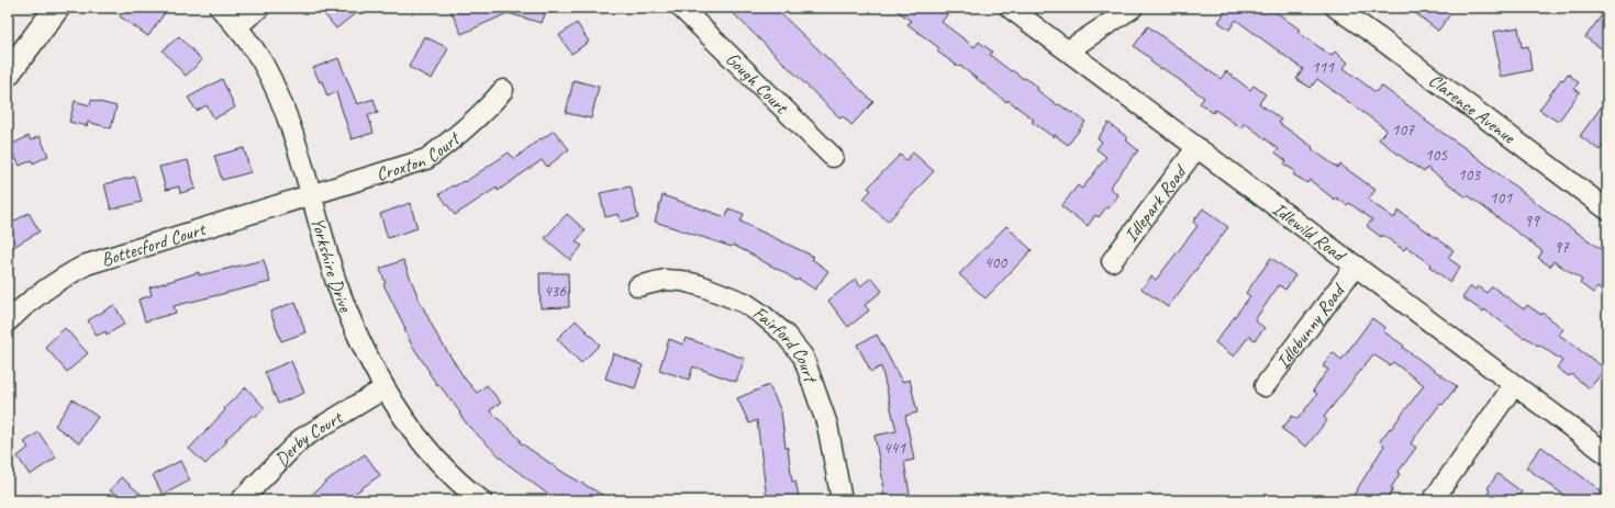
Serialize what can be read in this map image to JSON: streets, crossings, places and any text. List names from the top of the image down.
{
  "streets": {
    "street": [
      "Gough Court",
      "Clarence Avenue",
      "Croxton Court",
      "Idlepark Road",
      "Idlewild Road",
      "Bottesford Court",
      "Yorkshire Drive",
      "Idlebunny Road",
      "Fairford Court",
      "Derby Court"
    ]
  },
  "crossings": [
    ["Croxton Court", "Bottesford Court"],
    ["Croxton Court", "Yorkshire Drive"],
    ["Idlepark Road", "Idlewild Road"],
    ["Idlewild Road", "Idlebunny Road"],
    ["Bottesford Court", "Yorkshire Drive"],
    ["Yorkshire Drive", "Derby Court"]
  ],
  "house_numbers": [
    "111",
    "107",
    "105",
    "103",
    "101",
    "99",
    "97",
    "400",
    "436",
    "441"
  ]
}
